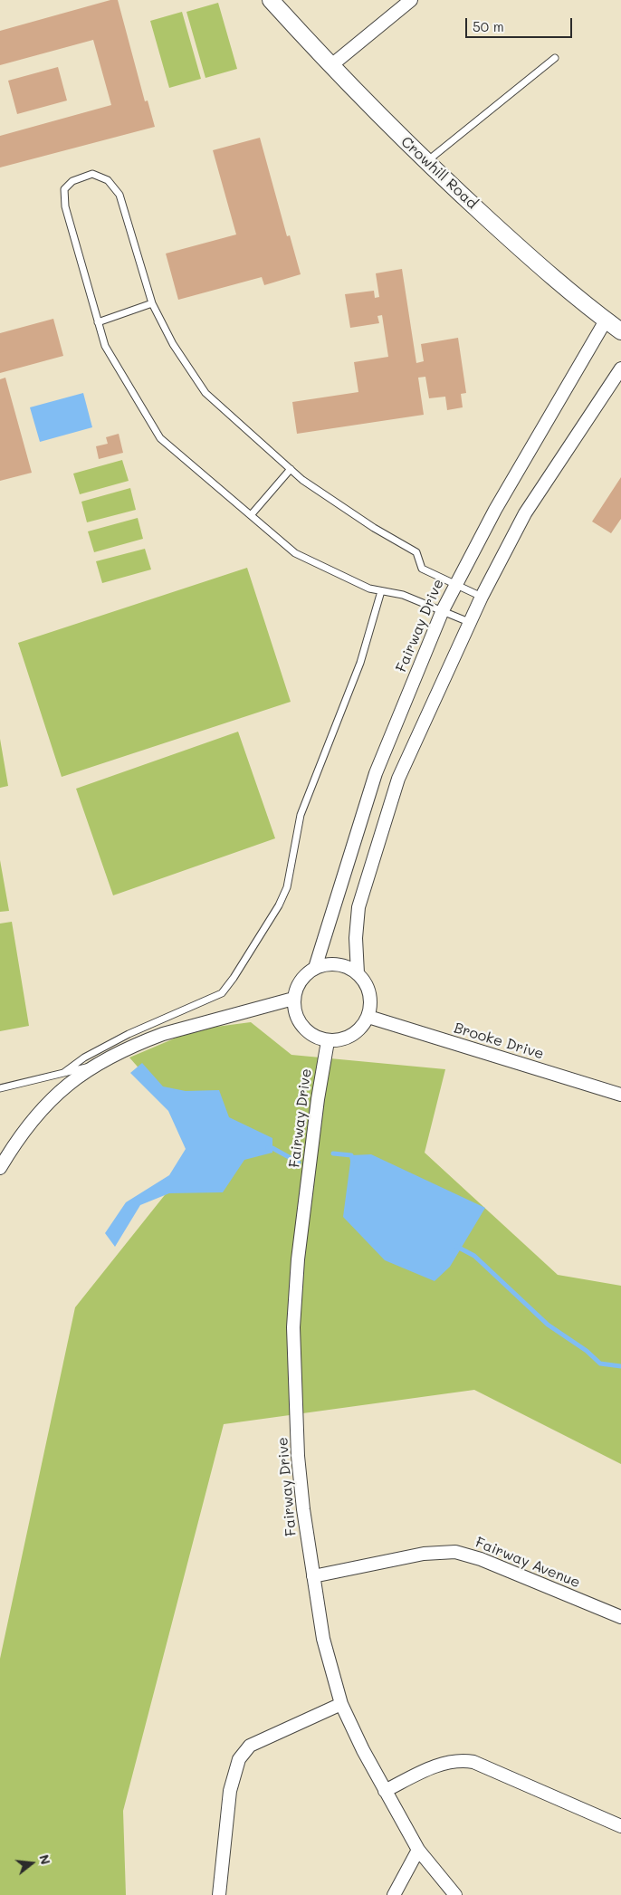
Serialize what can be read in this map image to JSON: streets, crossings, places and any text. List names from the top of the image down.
{
  "streets": {
    "street": [
      "Crowhill Road",
      "Fairway Drive",
      "Brooke Drive",
      "Fairway Avenue"
    ]
  },
  "crossings": [
    ["Crowhill Road", "Fairway Drive"],
    ["Fairway Drive", "Brooke Drive"],
    ["Fairway Drive", "Fairway Avenue"]
  ],
  "scale_bar": "50 m",
  "north": "right"
}
